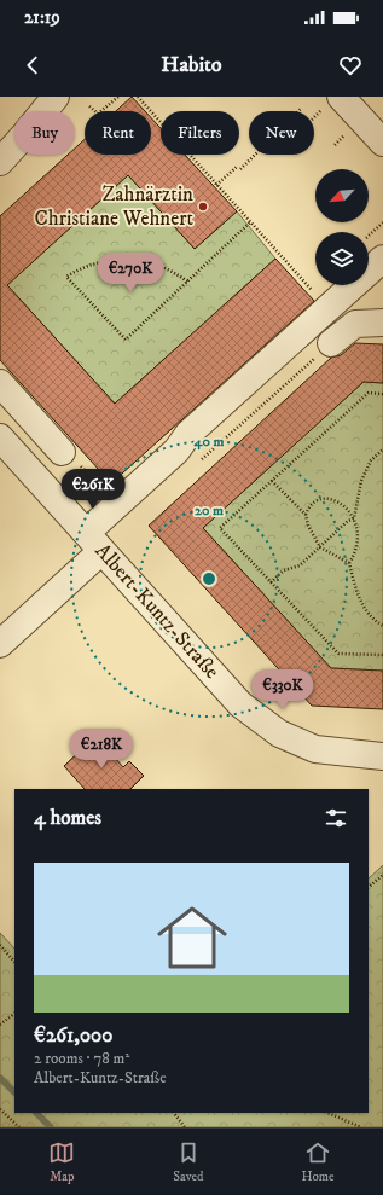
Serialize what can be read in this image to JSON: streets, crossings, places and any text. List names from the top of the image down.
{
  "streets": {
    "street": ["Albert-Kuntz-Straße"]
  },
  "places": ["Zahnärztin Christiane Wehnert"],
  "north": "bottom left",
  "page": {
    "status": "21:19",
    "header": "Habito",
    "chip": [
      "Buy",
      "Rent",
      "Filters",
      "New"
    ],
    "price": [
      "€270K",
      "€261K",
      "€330K",
      "€218K"
    ],
    "heading": "4 homes",
    "list": [
      {
        "name": "€261,000",
        "note": "2 rooms · 78 m² · Albert-Kuntz-Straße"
      }
    ],
    "tabs": ["Map", "Saved", "Home"]
  },
  "rings": ["40 m", "20 m"]
}
